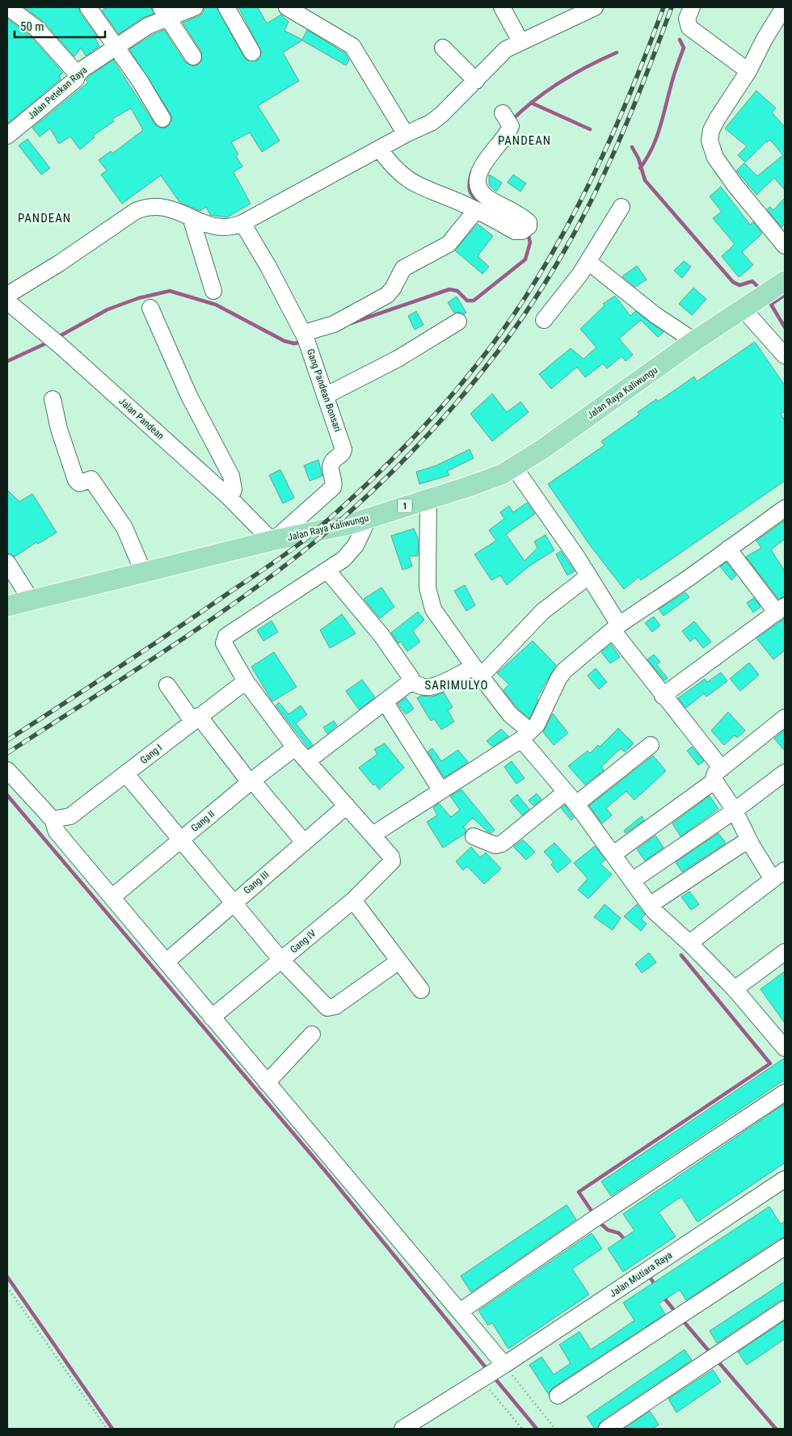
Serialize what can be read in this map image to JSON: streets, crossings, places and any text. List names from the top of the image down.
{
  "streets": {
    "main road": ["Jalan Raya Kaliwungu", "1"],
    "street": [
      "Jalan Petekan Raya",
      "Gang Pandean Bonsari",
      "Jalan Pandean",
      "Gang I",
      "Gang II",
      "Gang III",
      "Gang IV",
      "Jalan Mutiara Raya"
    ]
  },
  "crossings": [
    ["Gang Pandean Bonsari", "Jalan Raya Kaliwungu"],
    ["Gang Pandean Bonsari", "Jalan Pandean"],
    ["Jalan Raya Kaliwungu", "Jalan Pandean"]
  ],
  "districts": ["PANDEAN", "PANDEAN", "SARIMULYO"],
  "scale_bar": "50 m"
}
